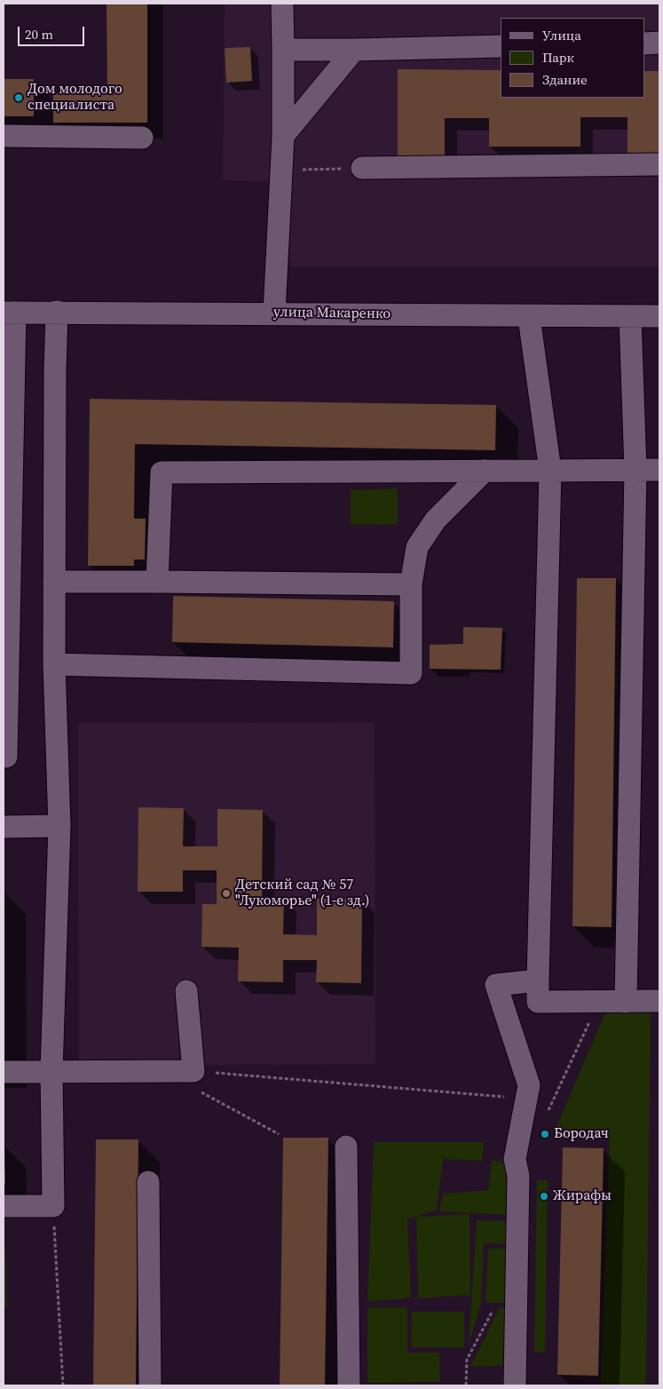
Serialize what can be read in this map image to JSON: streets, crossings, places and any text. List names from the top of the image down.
{
  "streets": {
    "street": ["улица Макаренко"]
  },
  "places": [
    "Дом молодого специалиста",
    "Детский сад № 57 \"Лукоморье\" (1-е зд.)",
    "Бородач",
    "Жирафы"
  ],
  "legend": ["Улица", "Парк", "Здание"],
  "scale_bar": "20 m"
}
